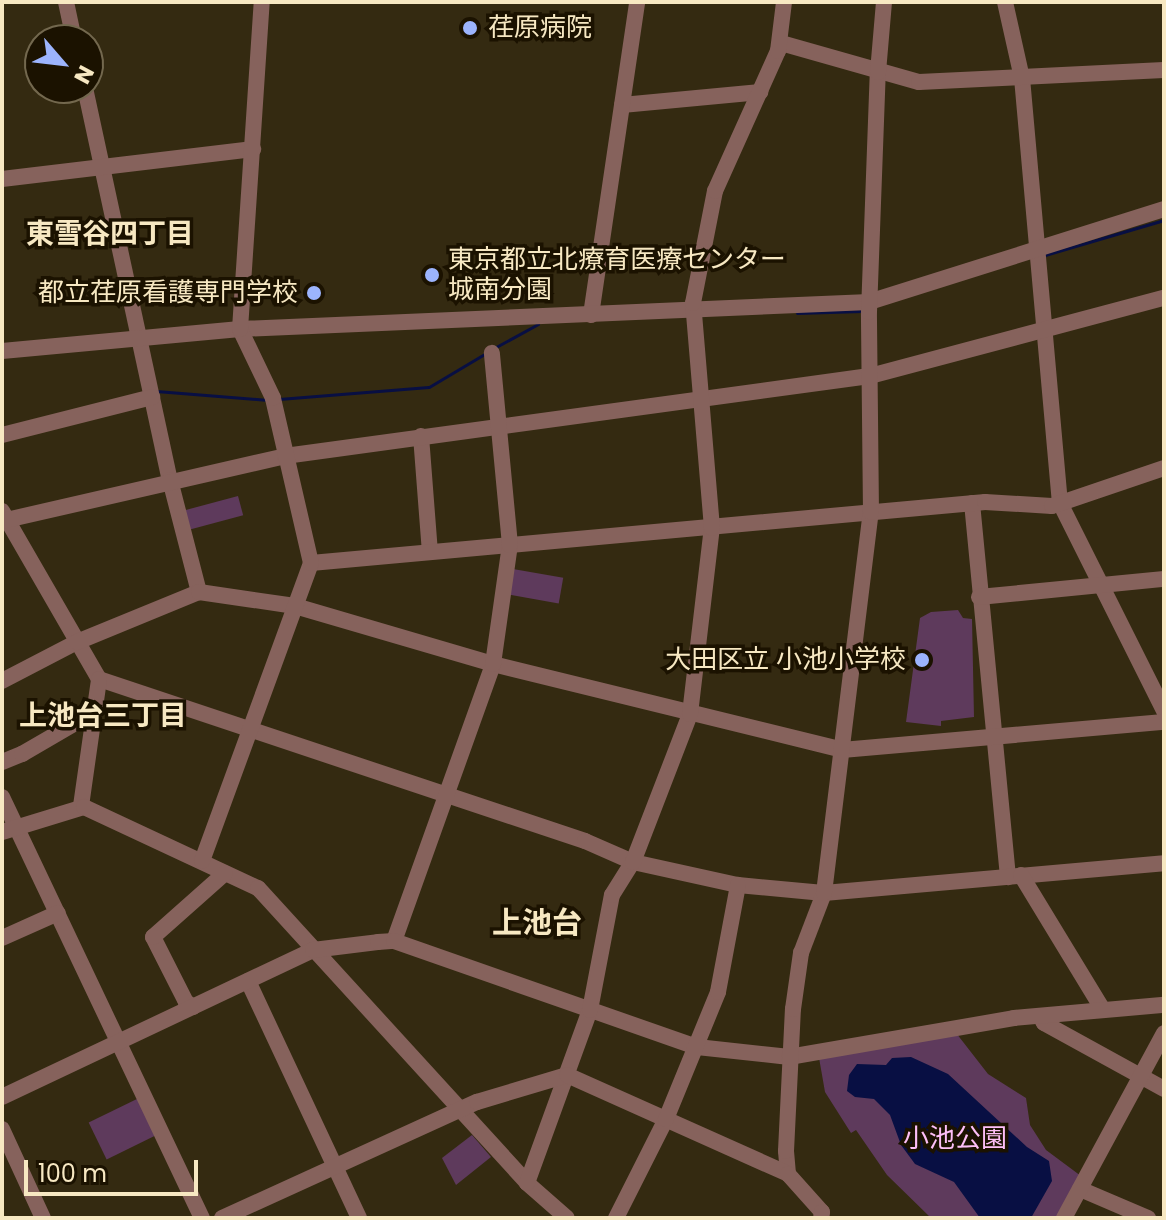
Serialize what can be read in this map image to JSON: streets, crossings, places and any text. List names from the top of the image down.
{
  "districts": ["東雪谷四丁目", "上池台三丁目", "上池台"],
  "parks": ["小池公園"],
  "places": [
    "荏原病院",
    "東京都立北療育医療センター 城南分園",
    "都立荏原看護専門学校",
    "大田区立 小池小学校"
  ],
  "scale_bar": "100 m",
  "north": "bottom right"
}
